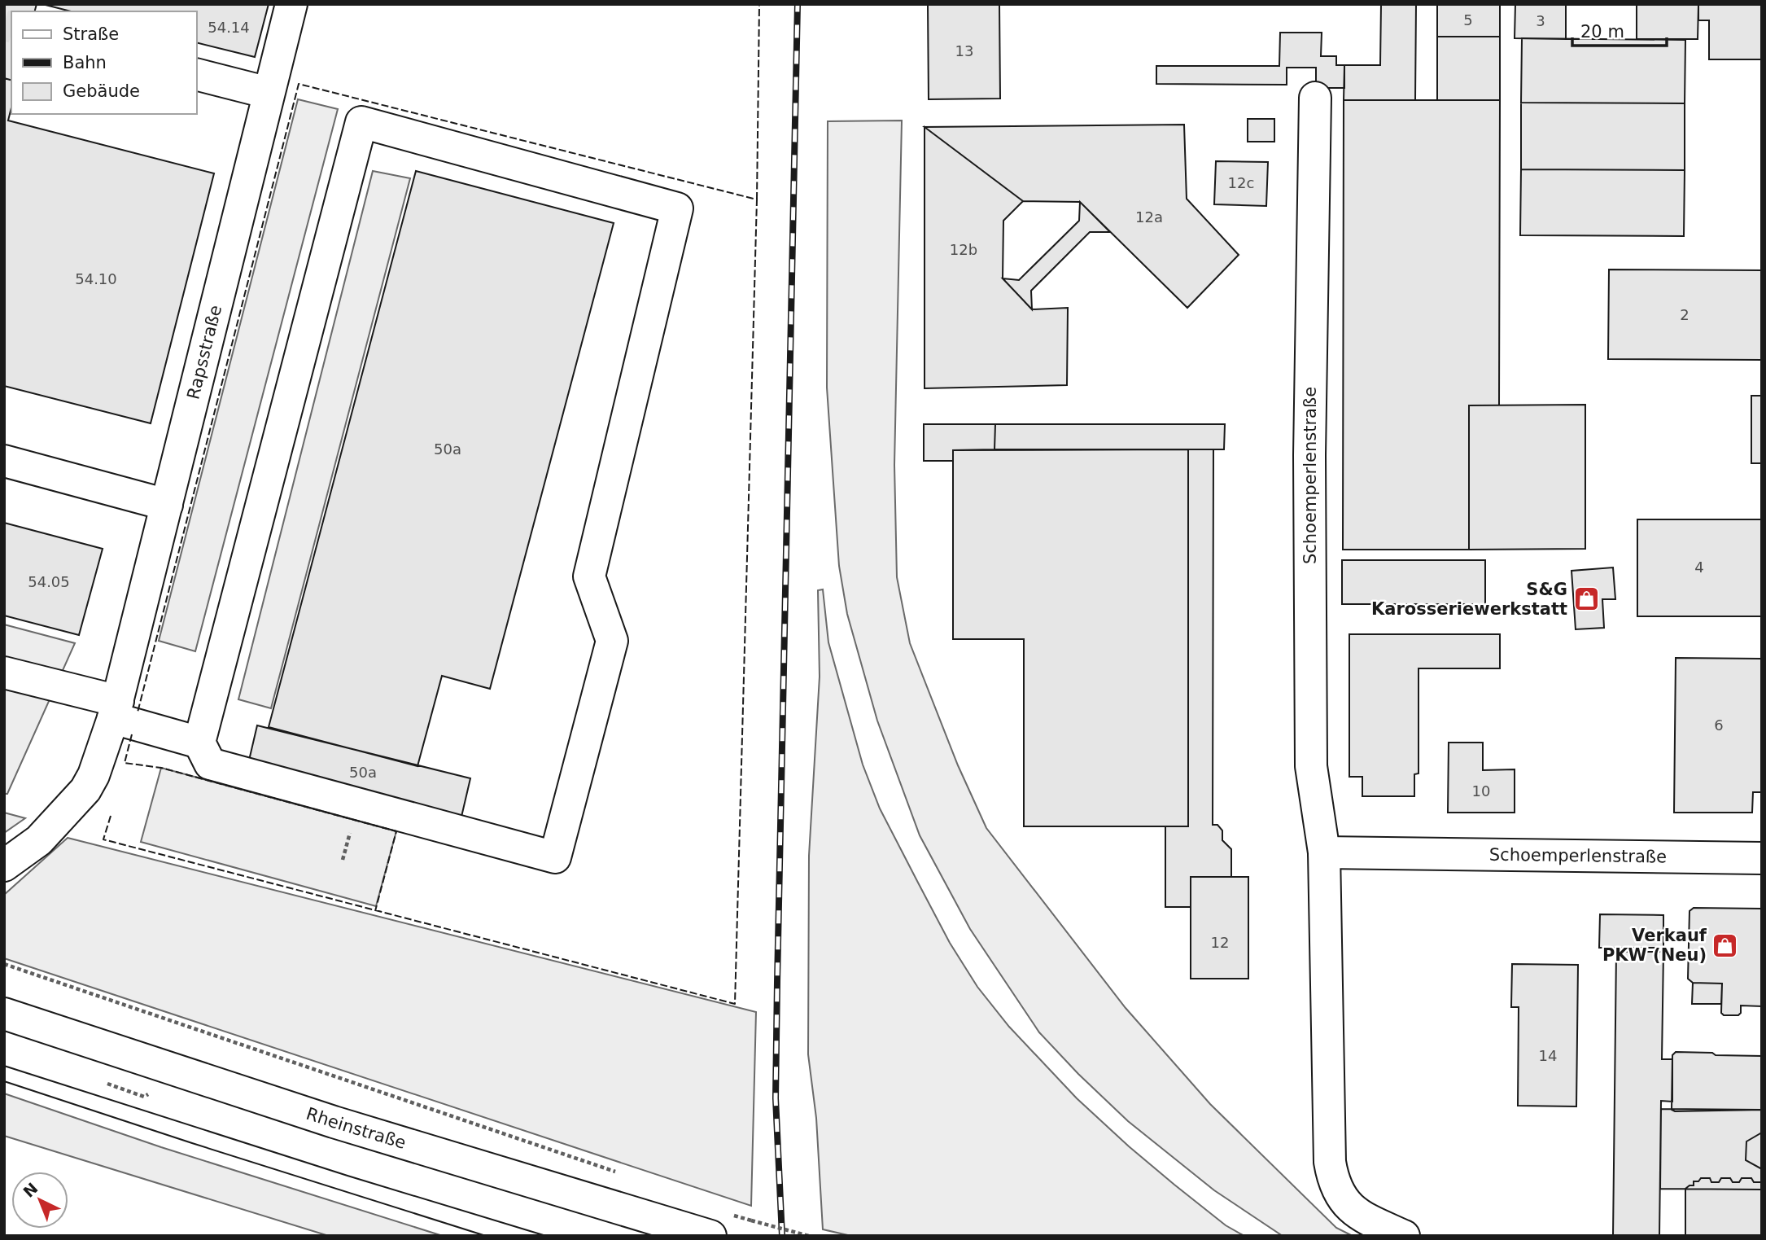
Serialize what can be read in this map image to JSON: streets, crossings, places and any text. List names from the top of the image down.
{
  "streets": {
    "street": ["Rapsstraße", "Schoemperlenstraße", "Rheinstraße"]
  },
  "places": {
    "shop": ["S&G Karosseriewerkstatt", "Verkauf PKW (Neu)"]
  },
  "house_numbers": [
    "5",
    "3",
    "54.14",
    "13",
    "12c",
    "12a",
    "12b",
    "54.10",
    "2",
    "50a",
    "4",
    "54.05",
    "6",
    "50a",
    "10",
    "12",
    "14"
  ],
  "legend": ["Straße", "Bahn", "Gebäude"],
  "scale_bar": "20 m",
  "north": "top left"
}
